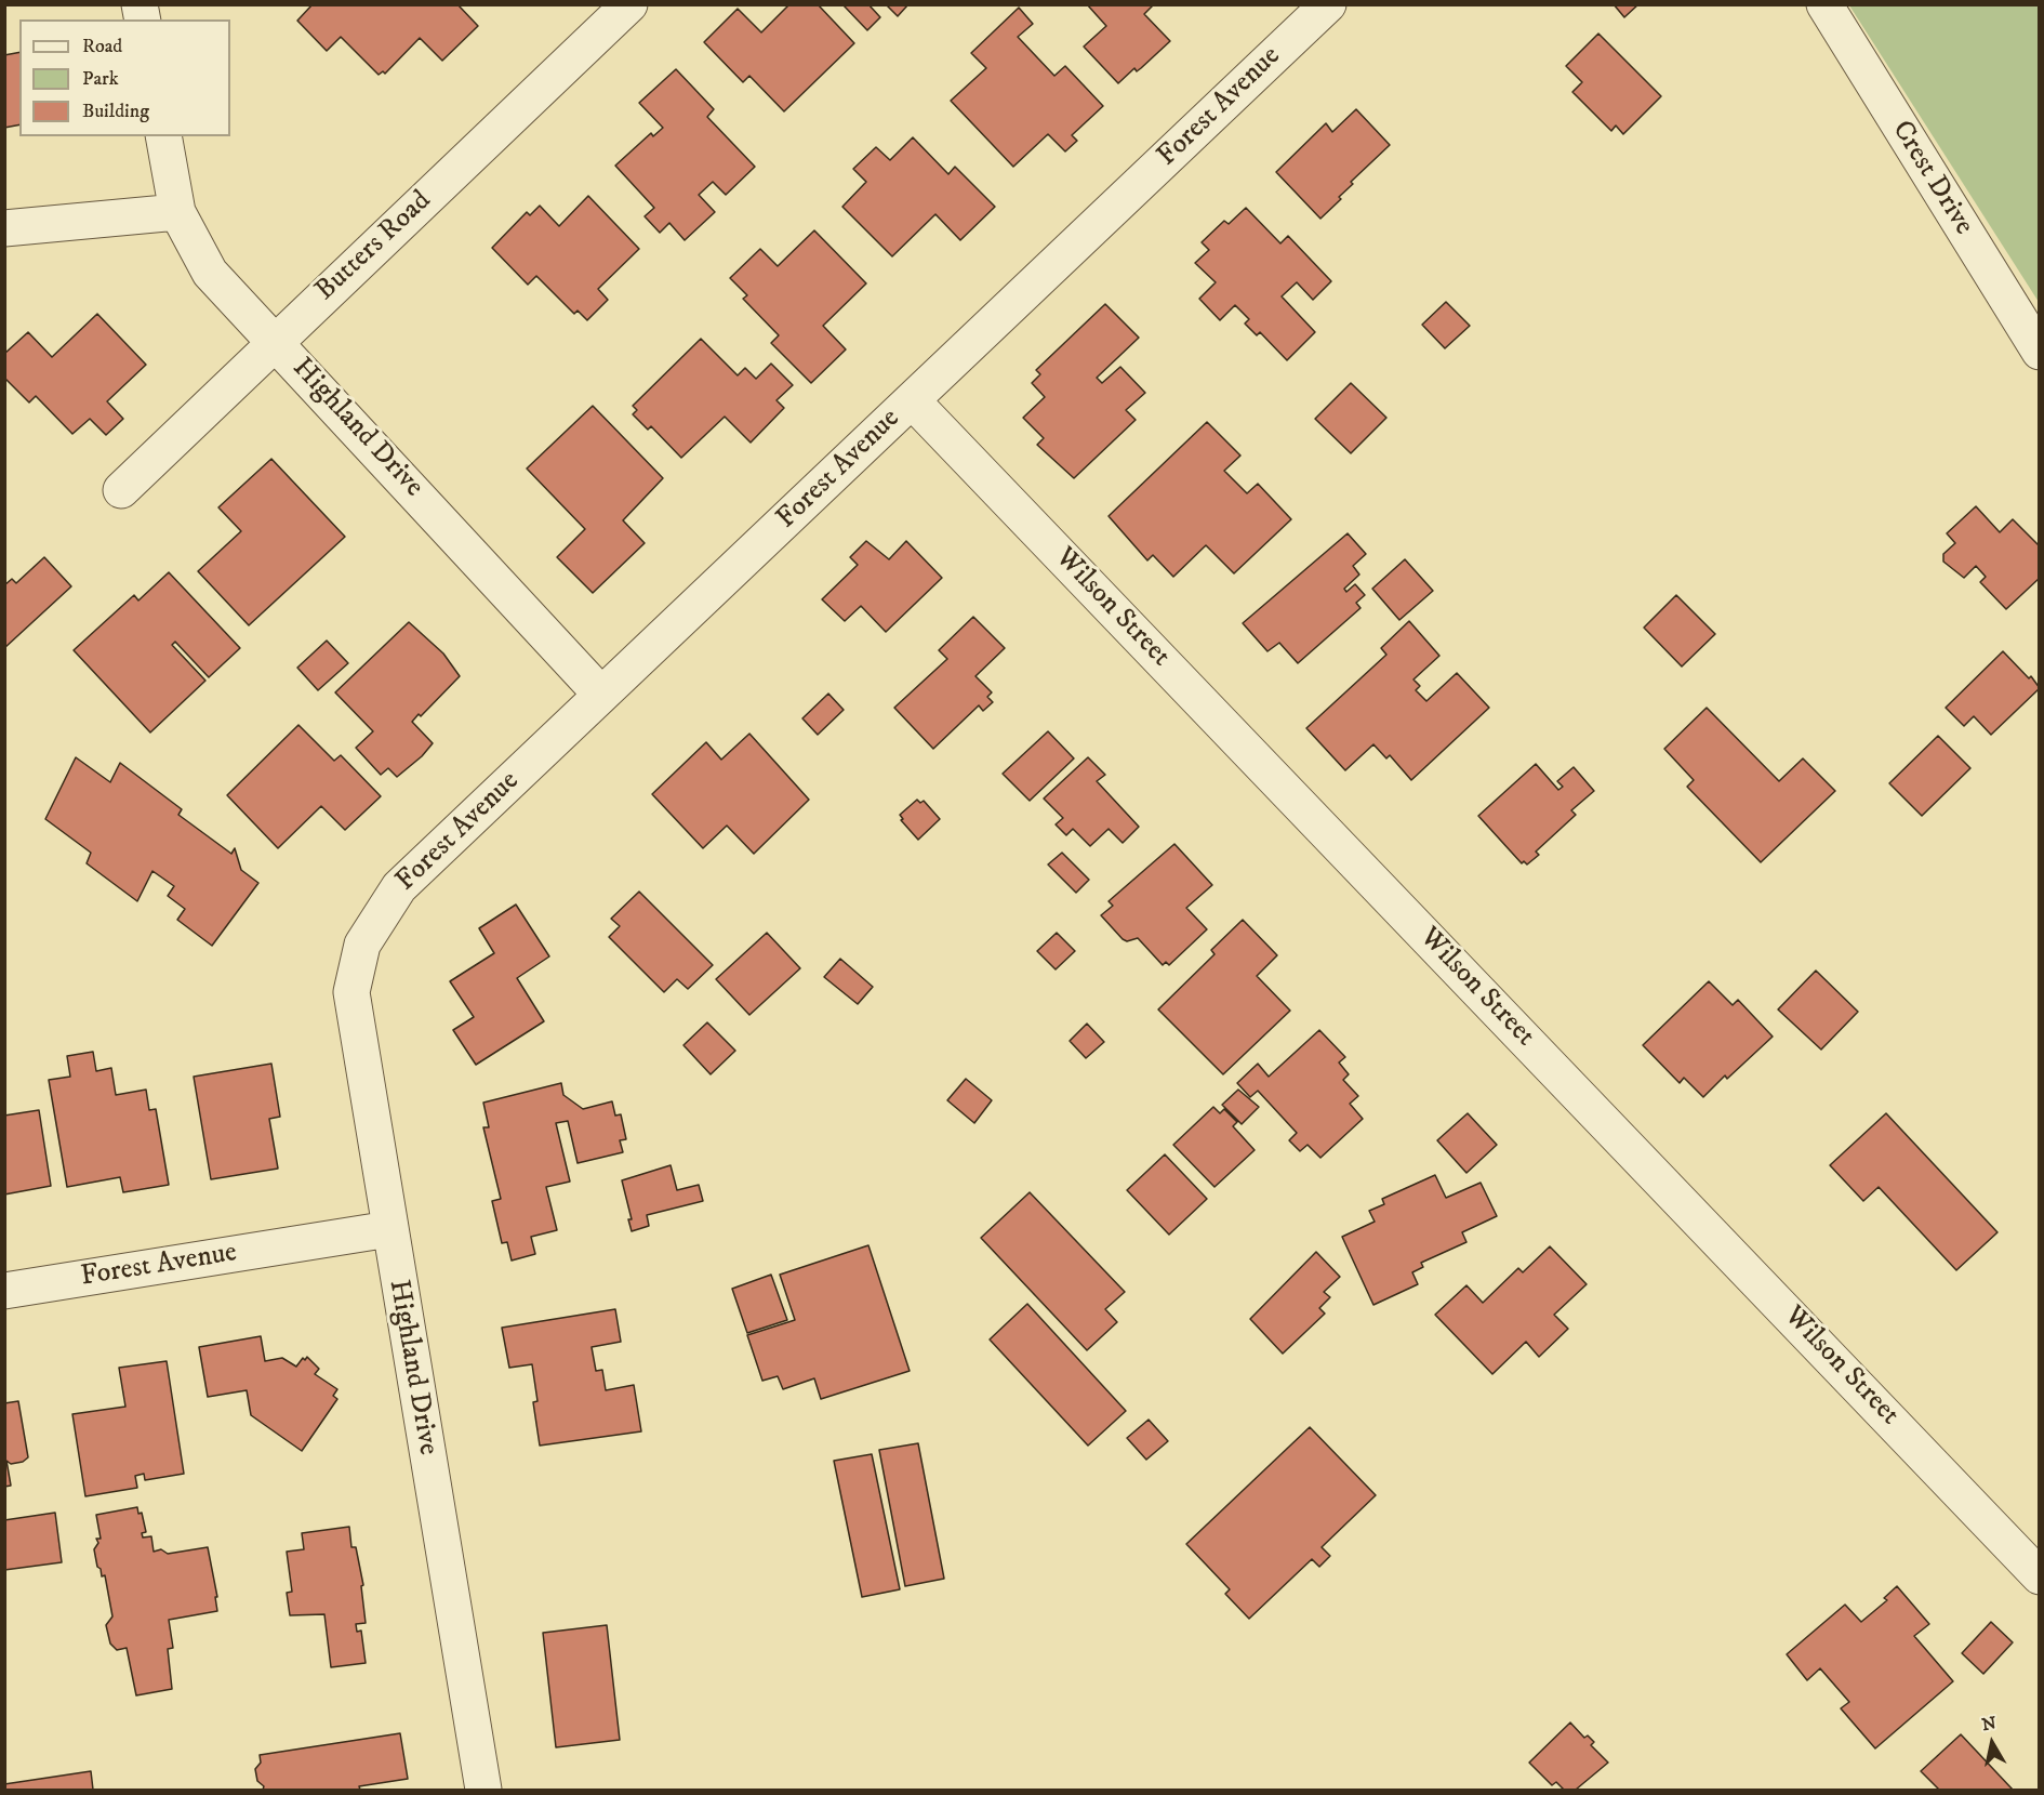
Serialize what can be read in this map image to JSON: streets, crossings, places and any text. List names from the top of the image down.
{
  "streets": {
    "street": [
      "Forest Avenue",
      "Crest Drive",
      "Butters Road",
      "Highland Drive",
      "Wilson Street"
    ]
  },
  "crossings": [
    ["Forest Avenue", "Highland Drive"],
    ["Forest Avenue", "Wilson Street"],
    ["Butters Road", "Highland Drive"]
  ],
  "legend": ["Road", "Park", "Building"],
  "north": "top"
}
